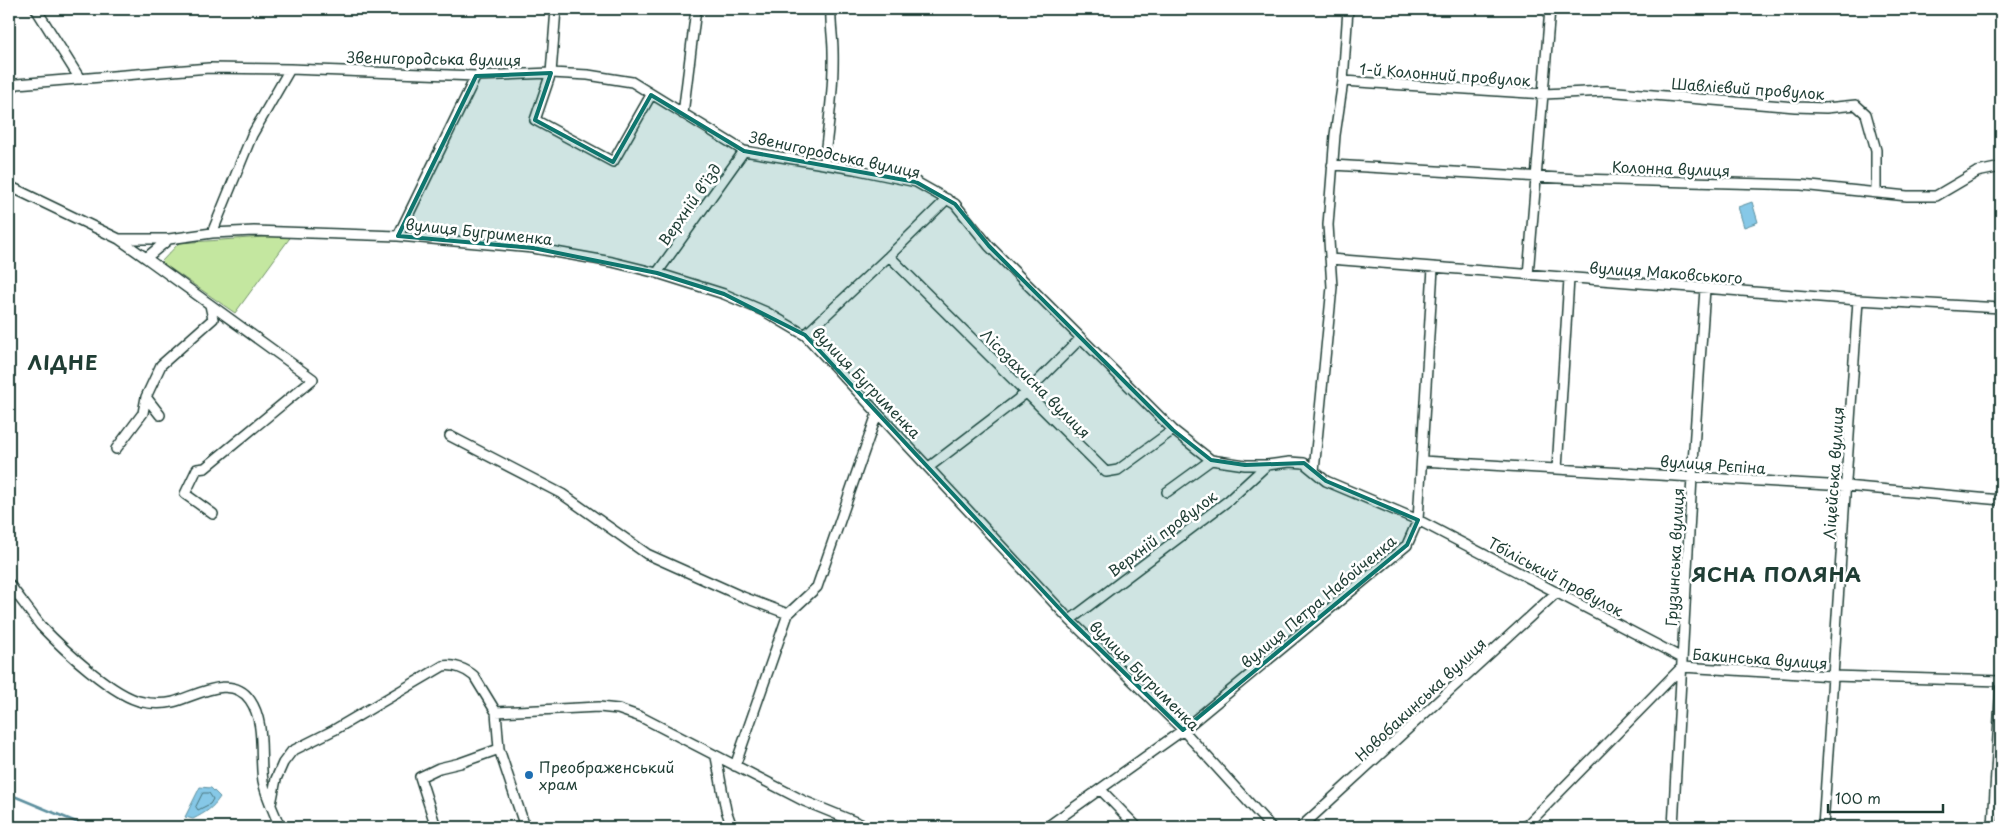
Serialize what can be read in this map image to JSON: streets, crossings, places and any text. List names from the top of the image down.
{
  "streets": {
    "street": [
      "Звенигородська вулиця",
      "1-й Колонний провулок",
      "Шавлієвий провулок",
      "Колонна вулиця",
      "Верхній в'їзд",
      "вулиця Бугрименка",
      "вулиця Маковського",
      "Лісозахисна вулиця",
      "вулиця Рєпіна",
      "Ліцейська вулиця",
      "Верхній провулок",
      "Грузинська вулиця",
      "Тбіліський провулок",
      "вулиця Петра Набойченка",
      "Бакинська вулиця",
      "Новобакинська вулиця"
    ]
  },
  "crossings": [
    ["Звенигородська вулиця", "Верхній в'їзд"],
    ["Звенигородська вулиця", "Лісозахисна вулиця"],
    ["Звенигородська вулиця", "Верхній провулок"],
    ["Звенигородська вулиця", "Тбіліський провулок"],
    ["Звенигородська вулиця", "вулиця Петра Набойченка"],
    ["1-й Колонний провулок", "Шавлієвий провулок"],
    ["Шавлієвий провулок", "Колонна вулиця"],
    ["Верхній в'їзд", "вулиця Бугрименка"],
    ["вулиця Бугрименка", "Верхній провулок"],
    ["вулиця Бугрименка", "вулиця Петра Набойченка"],
    ["вулиця Маковського", "Ліцейська вулиця"],
    ["вулиця Маковського", "Грузинська вулиця"],
    ["вулиця Маковського", "вулиця Петра Набойченка"],
    ["вулиця Рєпіна", "Ліцейська вулиця"],
    ["вулиця Рєпіна", "Грузинська вулиця"],
    ["вулиця Рєпіна", "вулиця Петра Набойченка"],
    ["Ліцейська вулиця", "Бакинська вулиця"],
    ["Грузинська вулиця", "Тбіліський провулок"],
    ["Грузинська вулиця", "Бакинська вулиця"],
    ["Тбіліський провулок", "вулиця Петра Набойченка"],
    ["Тбіліський провулок", "Бакинська вулиця"],
    ["Тбіліський провулок", "Новобакинська вулиця"]
  ],
  "districts": ["ЛІДНЕ", "ЯСНА ПОЛЯНА"],
  "places": ["Преображенський храм"],
  "scale_bar": "100 m"
}
